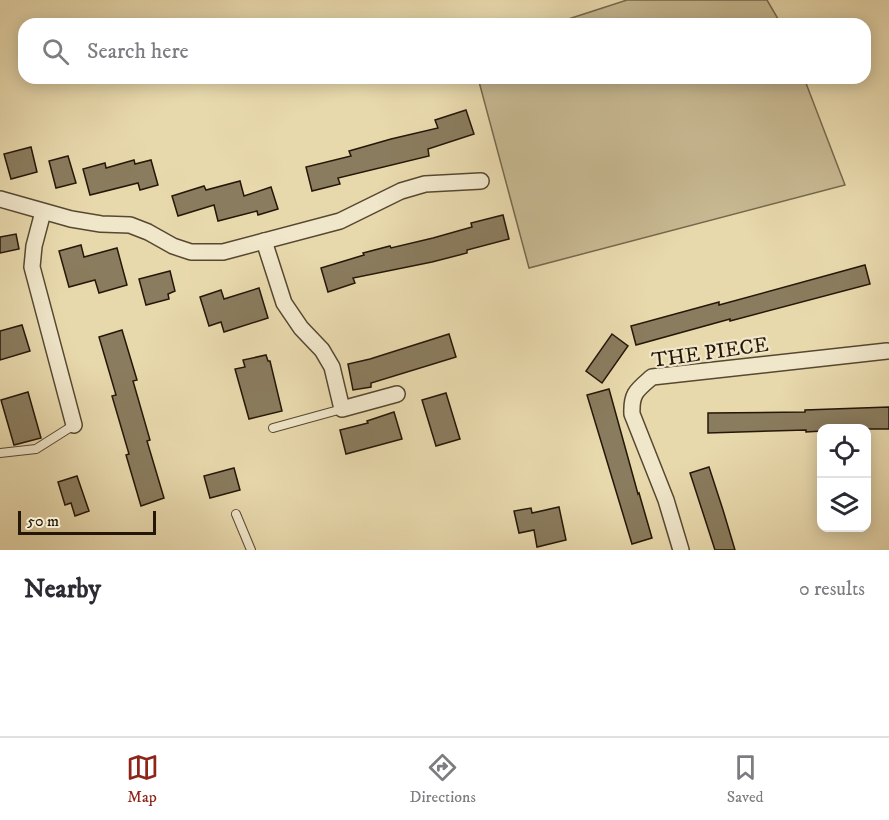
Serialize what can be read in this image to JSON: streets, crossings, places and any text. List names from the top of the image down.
{
  "streets": {
    "street": ["THE PIECE"]
  },
  "scale_bar": "50 m",
  "page": {
    "search": "Search here",
    "scale": "50 m",
    "heading": ["Nearby", "0 results"],
    "nav": ["Map", "Directions", "Saved"]
  }
}
